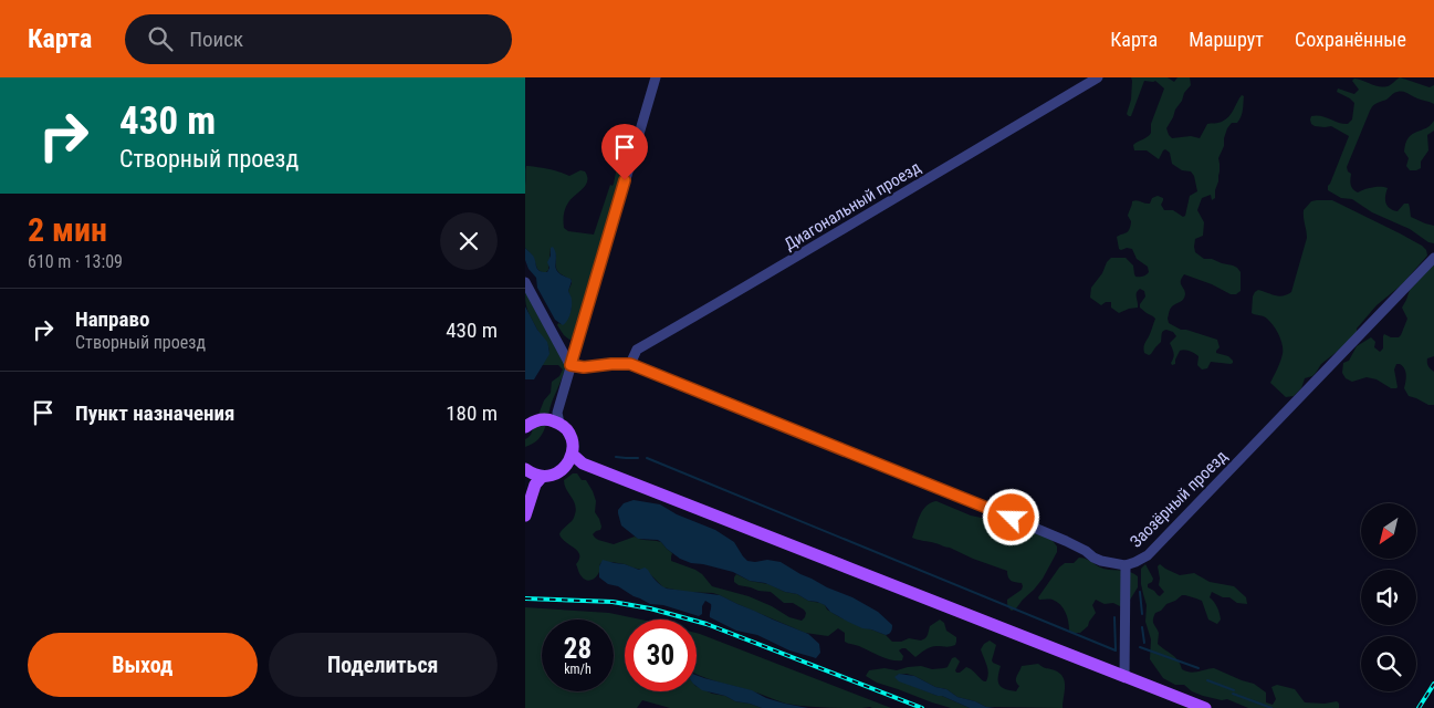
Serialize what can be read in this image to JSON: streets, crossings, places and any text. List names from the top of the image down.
{
  "streets": {
    "street": ["Диагональный проезд", "Заозёрный проезд"]
  },
  "crossings": [
    ["Диагональный проезд", "Заозёрный проезд"]
  ],
  "north": "bottom left",
  "page": {
    "header": "Карта",
    "search": "Поиск",
    "nav": ["Карта", "Маршрут", "Сохранённые"],
    "turn": ["430 m", "Створный проезд"],
    "heading": ["2 мин", "610 m · 13:09"],
    "list": [
      {
        "name": "Направо",
        "note": "Створный проезд",
        "value": "430 m"
      },
      {
        "name": "Пункт назначения",
        "value": "180 m"
      }
    ],
    "speed": "28 km/h",
    "limit": "30",
    "buttons": ["Выход", "Поделиться"]
  }
}
